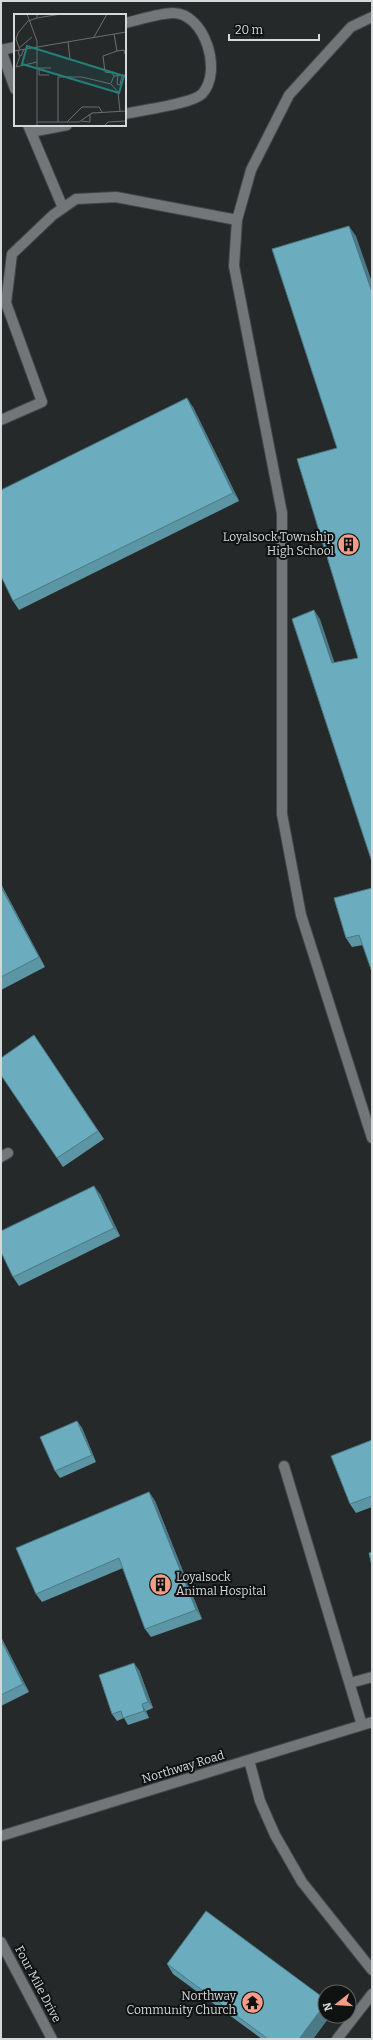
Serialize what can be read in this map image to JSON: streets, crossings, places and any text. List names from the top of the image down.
{
  "streets": {
    "street": ["Northway Road", "Four Mile Drive"]
  },
  "places": {
    "building": ["Loyalsock Township High School", "Loyalsock Animal Hospital"],
    "temple": ["Northway Community Church"]
  },
  "scale_bar": "20 m",
  "north": "left"
}
